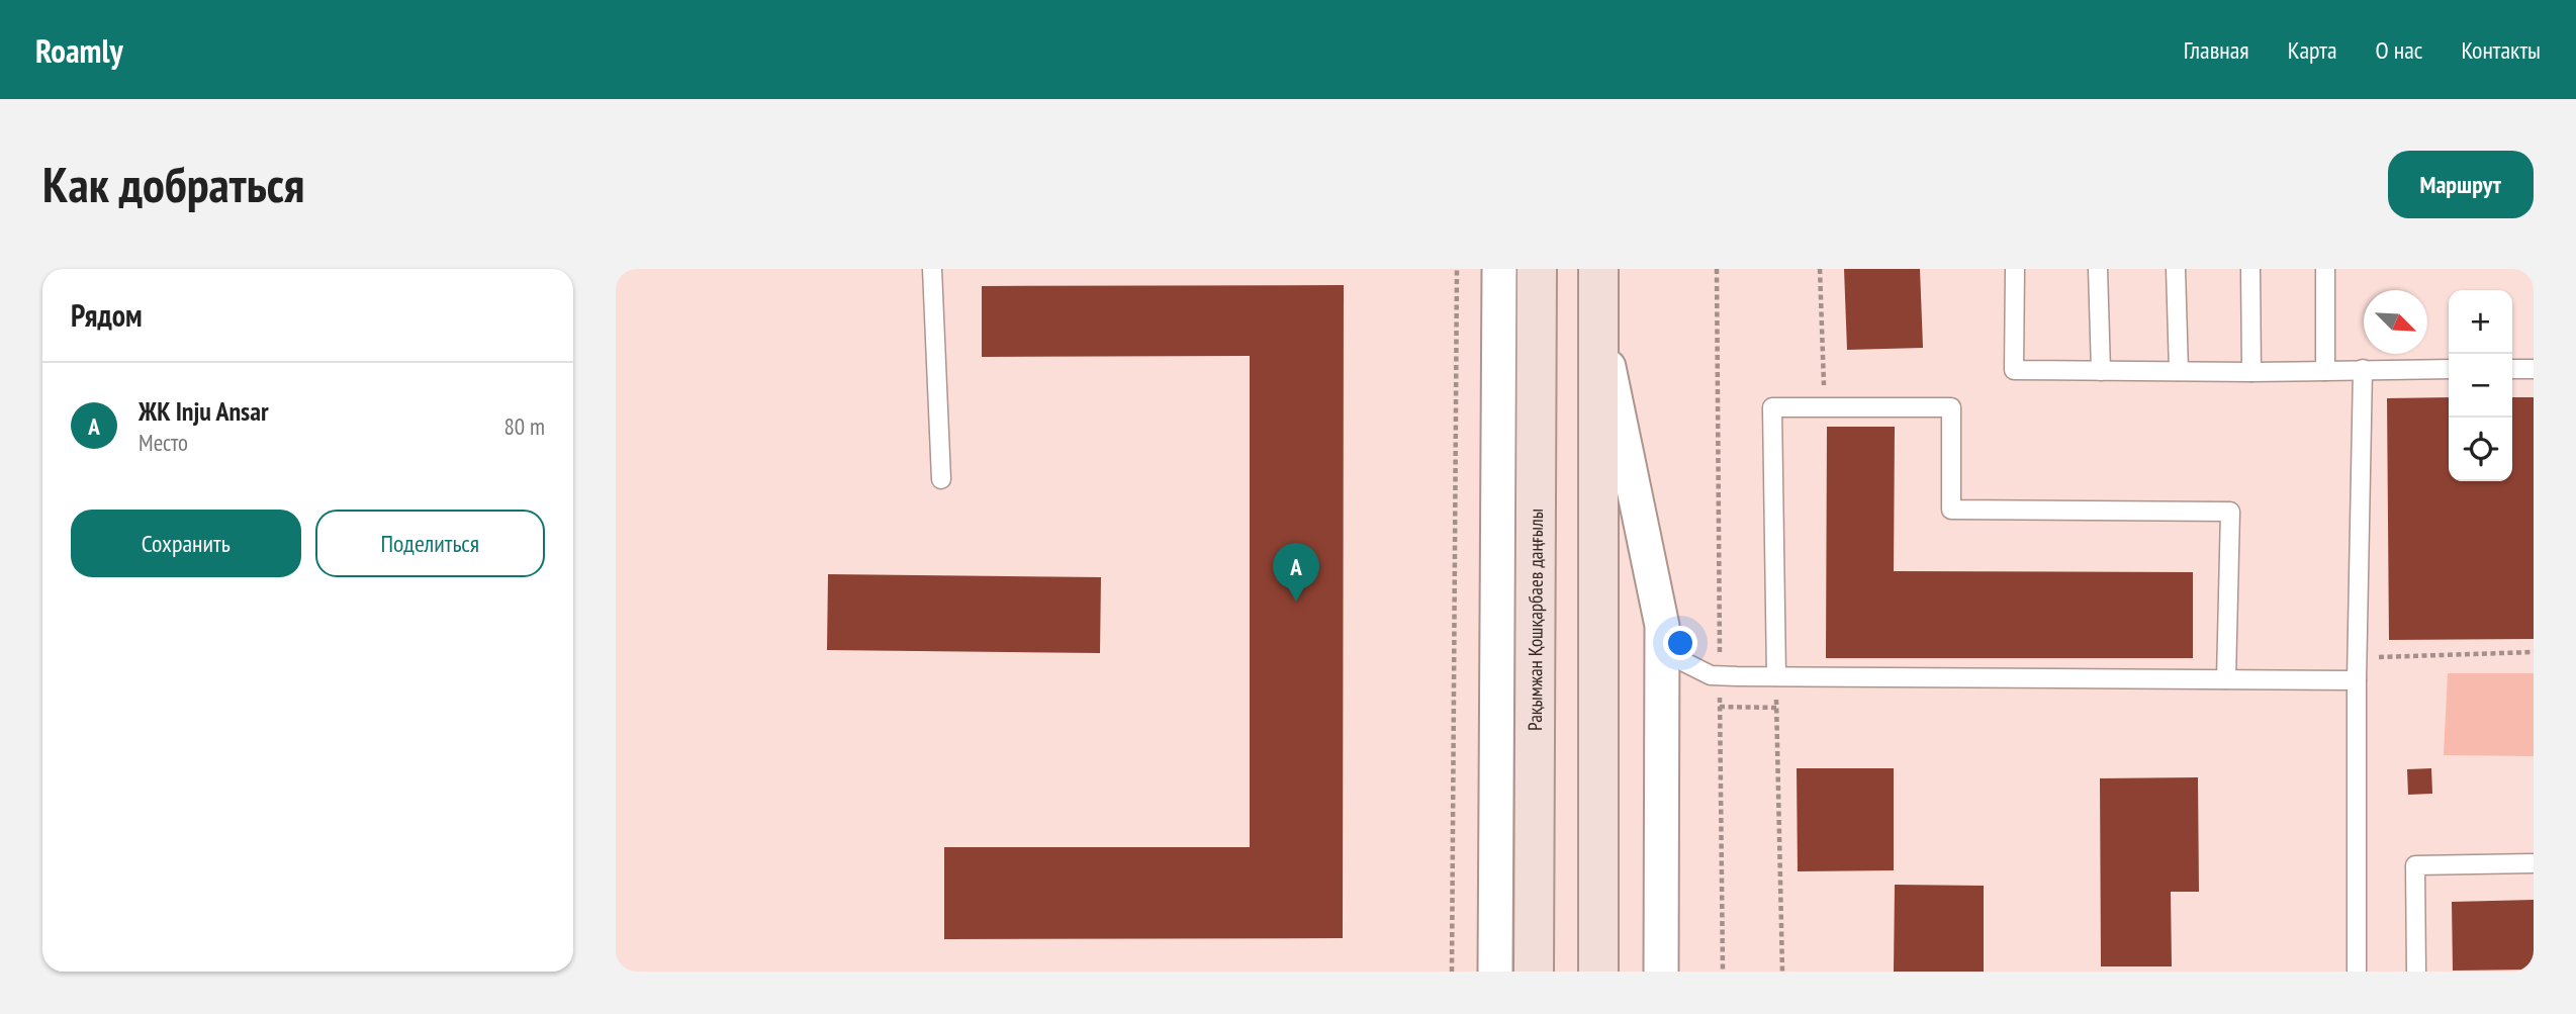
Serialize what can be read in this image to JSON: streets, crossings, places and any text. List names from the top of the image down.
{
  "streets": {
    "main road": ["Рақымжан Қошқарбаев даңғылы"]
  },
  "north": "bottom right",
  "page": {
    "header": "Roamly",
    "nav": [
      "Главная",
      "Карта",
      "О нас",
      "Контакты"
    ],
    "buttons": [
      "Маршрут",
      ["Сохранить", "Поделиться"]
    ],
    "title": "Как добраться",
    "heading": "Рядом",
    "map_buttons": ["+", "−"],
    "list": [
      {
        "mark": "A",
        "name": "ЖК Inju Ansar",
        "note": "Место",
        "value": "80 m"
      }
    ],
    "pins": "A"
  }
}
